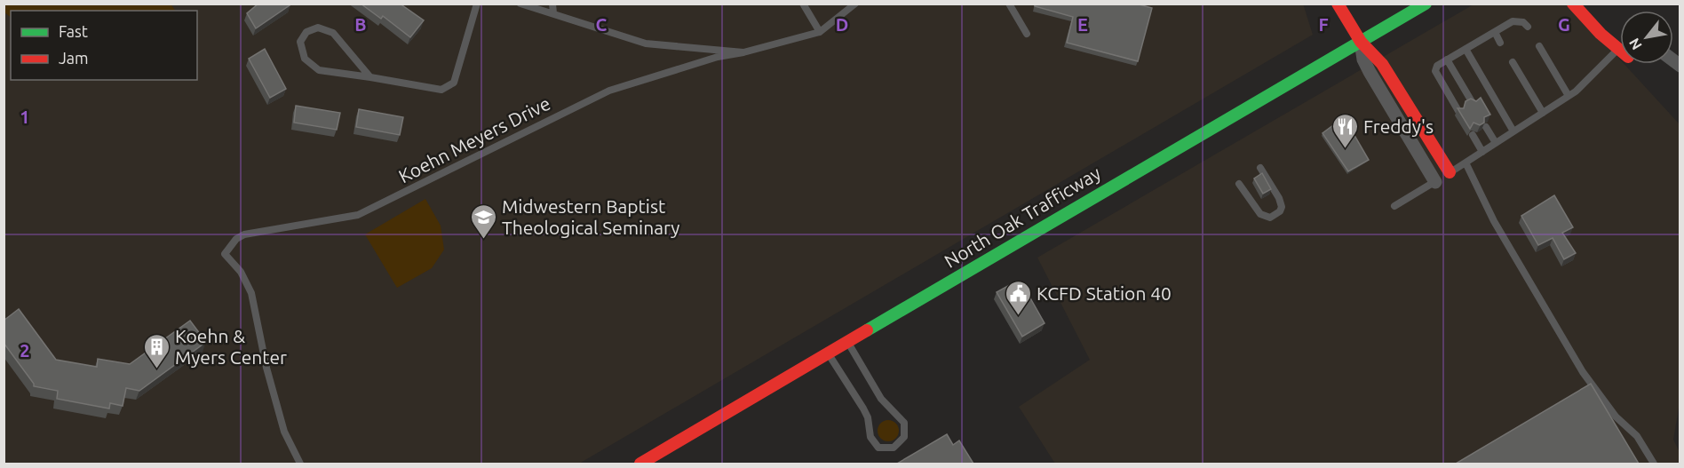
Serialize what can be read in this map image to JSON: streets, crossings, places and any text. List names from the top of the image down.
{
  "streets": {
    "main road": ["North Oak Trafficway"],
    "lane": ["Koehn Meyers Drive"]
  },
  "places": {
    "restaurant": ["Freddy's"],
    "school or university": ["Midwestern Baptist Theological Seminary"],
    "public building": ["KCFD Station 40"],
    "building": ["Koehn & Myers Center"]
  },
  "legend": ["Fast", "Jam"],
  "north": "bottom left",
  "grid": {
    "columns": [
      "B",
      "C",
      "D",
      "E",
      "F",
      "G"
    ],
    "rows": ["1", "2"]
  }
}
